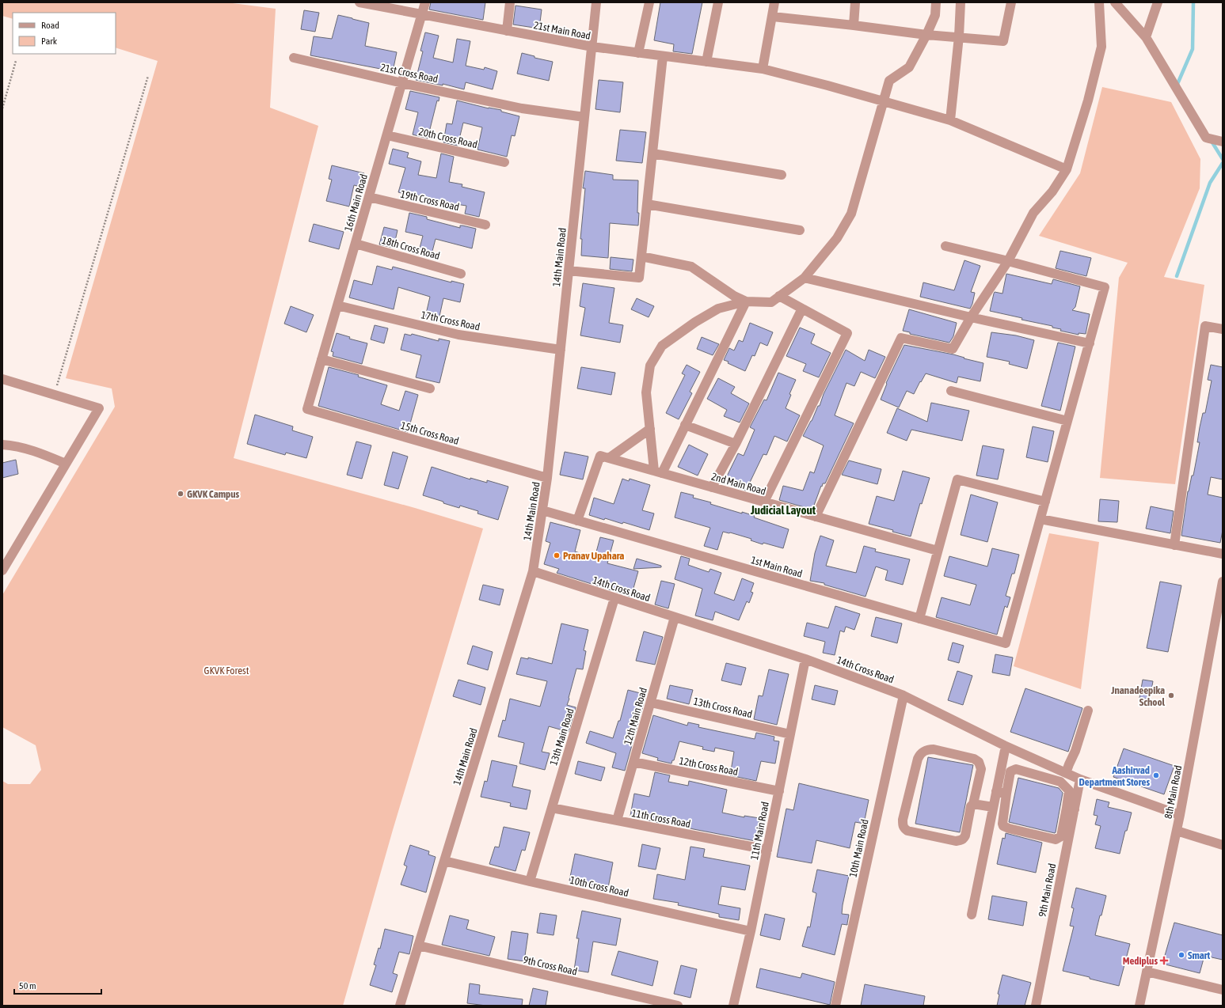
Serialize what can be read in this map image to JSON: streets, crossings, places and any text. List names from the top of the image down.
{
  "streets": {
    "street": [
      "21st Main Road",
      "21st Cross Road",
      "20th Cross Road",
      "19th Cross Road",
      "16th Main Road",
      "18th Cross Road",
      "14th Main Road",
      "17th Cross Road",
      "15th Cross Road",
      "2nd Main Road",
      "1st Main Road",
      "14th Cross Road",
      "13th Cross Road",
      "12th Main Road",
      "13th Main Road",
      "12th Cross Road",
      "8th Main Road",
      "11th Cross Road",
      "11th Main Road",
      "10th Main Road",
      "10th Cross Road",
      "9th Main Road",
      "9th Cross Road"
    ]
  },
  "crossings": [
    ["21st Main Road", "16th Main Road"],
    ["21st Main Road", "14th Main Road"],
    ["21st Cross Road", "16th Main Road"],
    ["21st Cross Road", "14th Main Road"],
    ["20th Cross Road", "16th Main Road"],
    ["19th Cross Road", "16th Main Road"],
    ["16th Main Road", "18th Cross Road"],
    ["16th Main Road", "17th Cross Road"],
    ["16th Main Road", "15th Cross Road"],
    ["14th Main Road", "17th Cross Road"],
    ["14th Main Road", "15th Cross Road"],
    ["14th Main Road", "1st Main Road"],
    ["14th Main Road", "14th Cross Road"],
    ["14th Main Road", "10th Cross Road"],
    ["14th Main Road", "9th Cross Road"],
    ["14th Cross Road", "12th Main Road"],
    ["14th Cross Road", "13th Main Road"],
    ["14th Cross Road", "8th Main Road"],
    ["14th Cross Road", "11th Main Road"],
    ["14th Cross Road", "10th Main Road"],
    ["14th Cross Road", "9th Main Road"],
    ["13th Cross Road", "12th Main Road"],
    ["13th Cross Road", "11th Main Road"],
    ["12th Main Road", "12th Cross Road"],
    ["12th Main Road", "11th Cross Road"],
    ["13th Main Road", "11th Cross Road"],
    ["13th Main Road", "10th Cross Road"],
    ["12th Cross Road", "11th Main Road"],
    ["11th Cross Road", "11th Main Road"],
    ["11th Main Road", "10th Cross Road"]
  ],
  "districts": ["Judicial Layout"],
  "parks": ["GKVK Forest"],
  "places": {
    "other": [
      "GKVK Campus",
      "Pranav Upahara",
      "Jnanadeepika School",
      "Aashirvad Department Stores",
      "Smart"
    ],
    "health": ["Mediplus"]
  },
  "legend": ["Road", "Park"],
  "scale_bar": "50 m"
}
